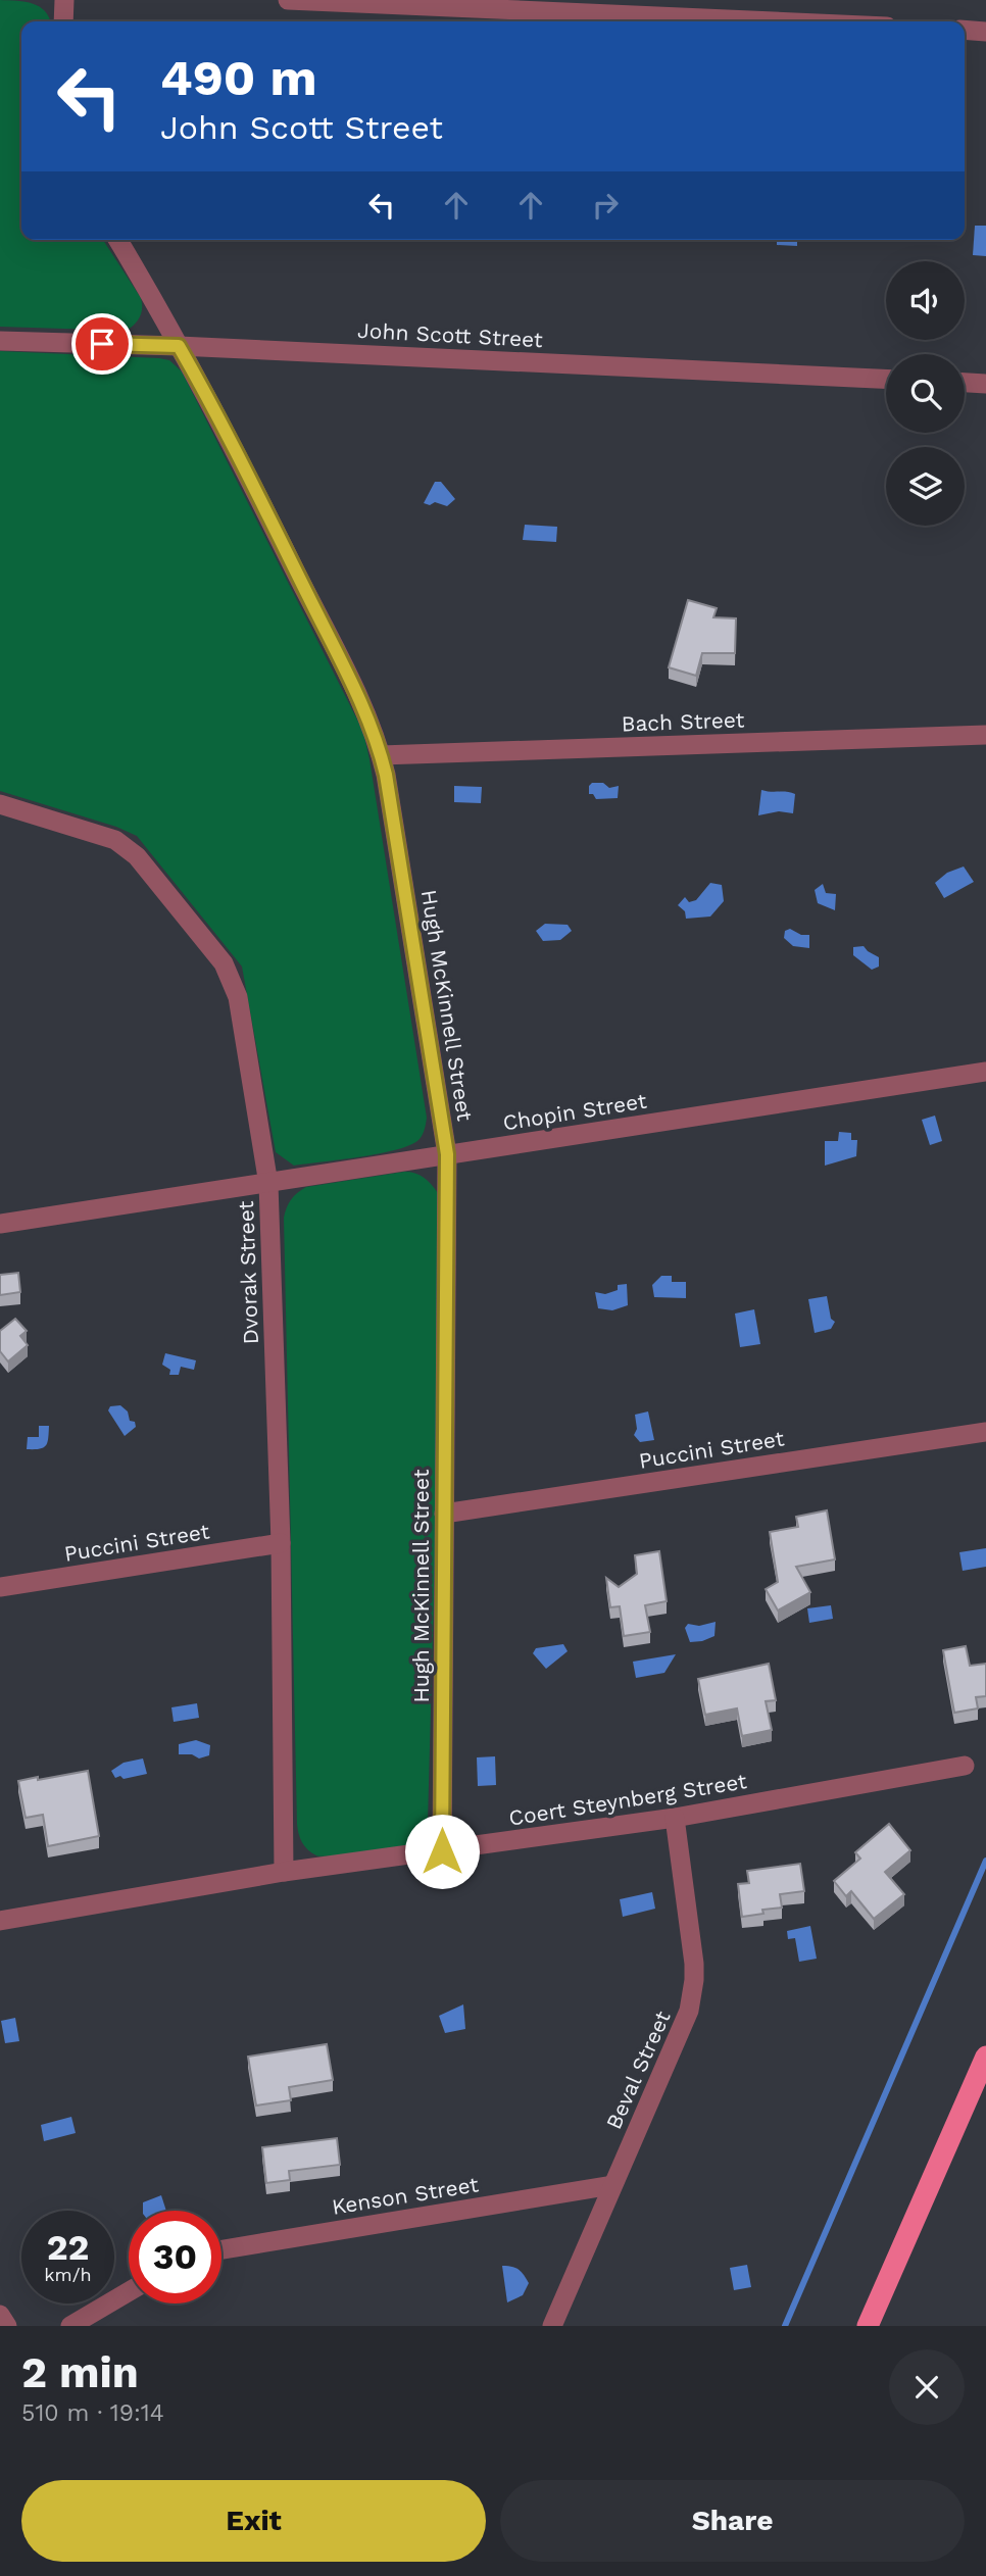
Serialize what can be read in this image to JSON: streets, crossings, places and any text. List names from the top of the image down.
{
  "streets": {
    "street": [
      "John Scott Street",
      "Bach Street",
      "Hugh McKinnell Street",
      "Chopin Street",
      "Dvorak Street",
      "Puccini Street",
      "Coert Steynberg Street",
      "Beval Street",
      "Kenson Street"
    ]
  },
  "crossings": [
    ["John Scott Street", "Hugh McKinnell Street"],
    ["Bach Street", "Hugh McKinnell Street"],
    ["Hugh McKinnell Street", "Chopin Street"],
    ["Hugh McKinnell Street", "Puccini Street"],
    ["Hugh McKinnell Street", "Coert Steynberg Street"],
    ["Chopin Street", "Dvorak Street"],
    ["Dvorak Street", "Puccini Street"],
    ["Dvorak Street", "Coert Steynberg Street"],
    ["Coert Steynberg Street", "Beval Street"],
    ["Beval Street", "Kenson Street"]
  ],
  "page": {
    "turn": ["490 m", "John Scott Street"],
    "speed": "22 km/h",
    "limit": "30",
    "heading": ["2 min", "510 m · 19:14"],
    "buttons": ["Exit", "Share"]
  }
}
